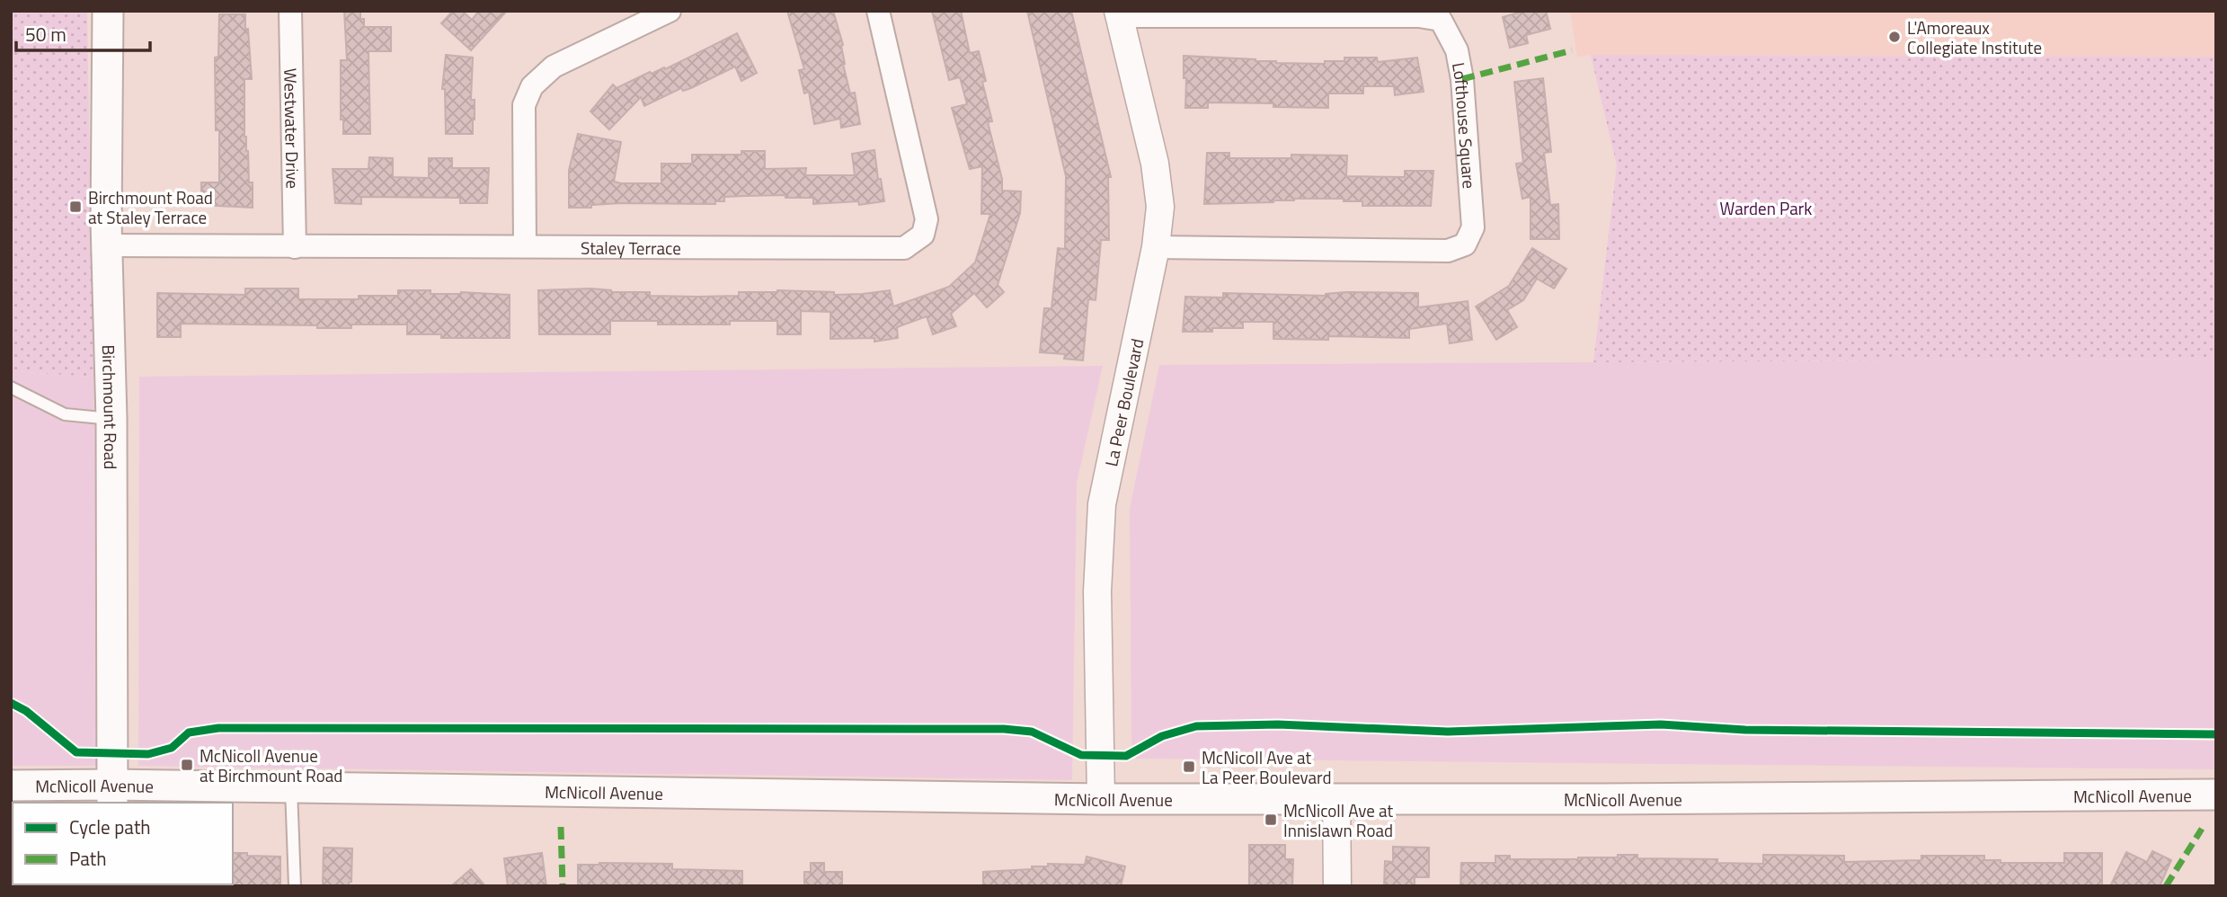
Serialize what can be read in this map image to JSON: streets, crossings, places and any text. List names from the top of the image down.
{
  "streets": {
    "main road": ["Birchmount Road", "McNicoll Avenue"],
    "street": [
      "Lofthouse Square",
      "Westwater Drive",
      "Staley Terrace",
      "La Peer Boulevard"
    ]
  },
  "crossings": [
    ["Lofthouse Square", "La Peer Boulevard"],
    ["Westwater Drive", "Staley Terrace"],
    ["Staley Terrace", "Birchmount Road"],
    ["La Peer Boulevard", "McNicoll Avenue"],
    ["Birchmount Road", "McNicoll Avenue"]
  ],
  "parks": ["Warden Park"],
  "places": {
    "other": ["L'Amoreaux Collegiate Institute"],
    "transit": [
      "Birchmount Road at Staley Terrace",
      "McNicoll Avenue at Birchmount Road",
      "McNicoll Ave at La Peer Boulevard",
      "McNicoll Ave at Innislawn Road"
    ]
  },
  "legend": ["Cycle path", "Path"],
  "scale_bar": "50 m"
}
